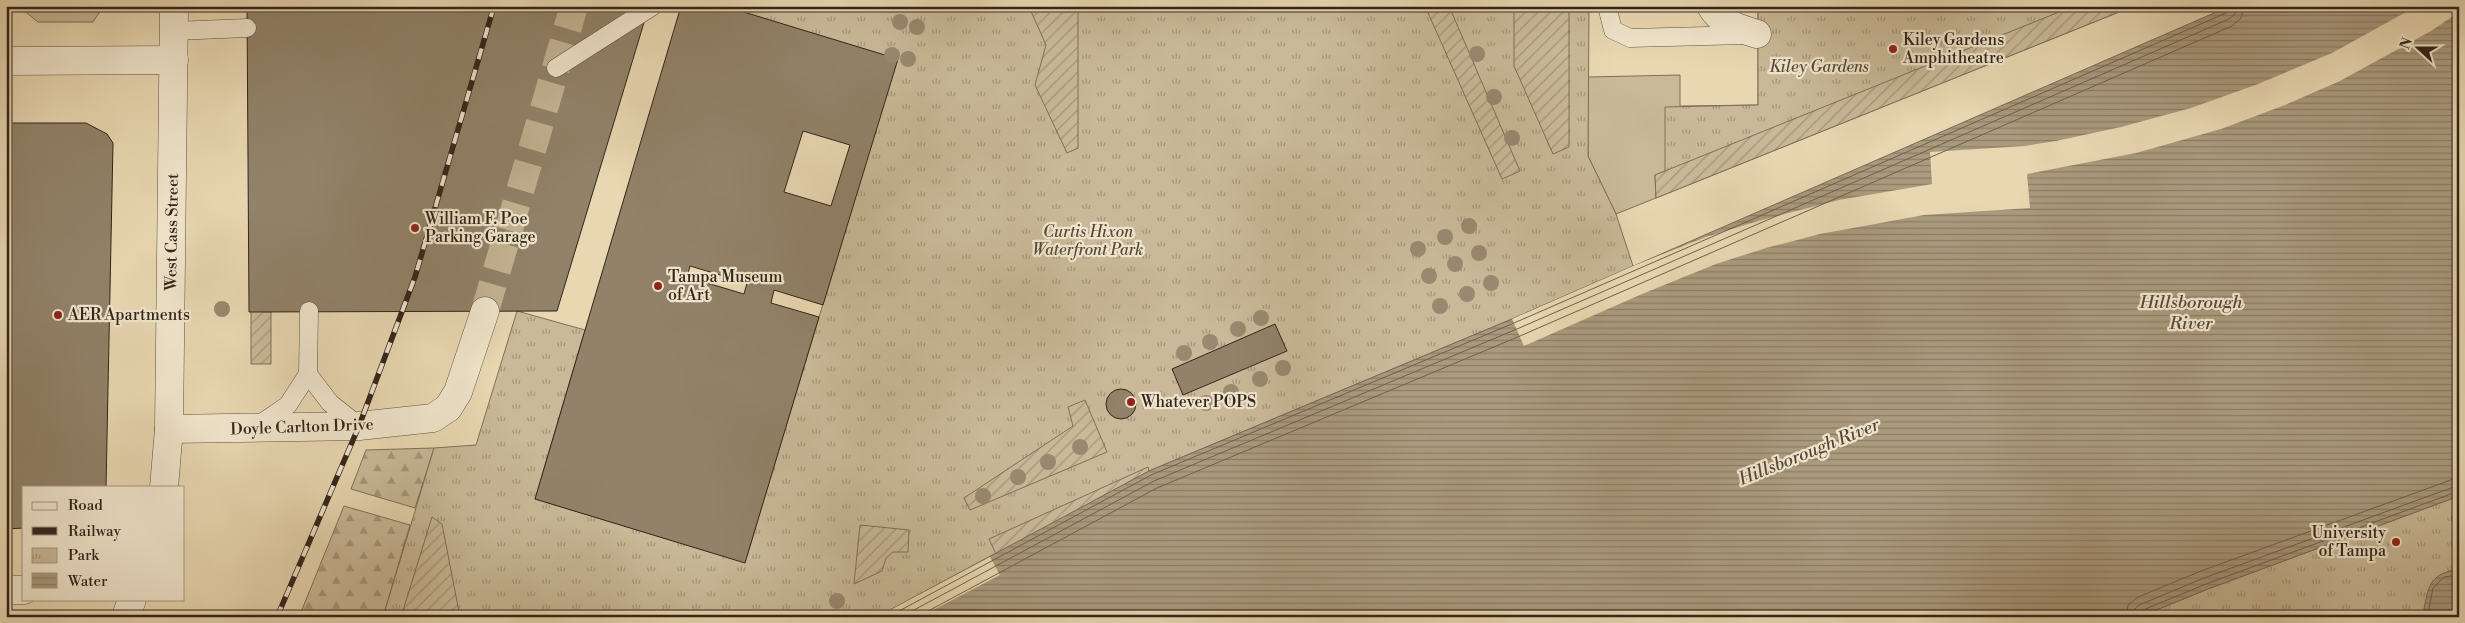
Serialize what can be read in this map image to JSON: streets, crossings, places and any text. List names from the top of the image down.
{
  "streets": {
    "street": ["West Cass Street", "Doyle Carlton Drive"]
  },
  "crossings": [
    ["West Cass Street", "Doyle Carlton Drive"]
  ],
  "water": ["Hillsborough River"],
  "parks": ["Kiley Gardens", "Curtis Hixon Waterfront Park"],
  "places": [
    "Kiley Gardens Amphitheatre",
    "William F. Poe Parking Garage",
    "Tampa Museum of Art",
    "AER Apartments",
    "Whatever POPS",
    "University of Tampa"
  ],
  "legend": [
    "Road",
    "Railway",
    "Park",
    "Water"
  ],
  "north": "left"
}
